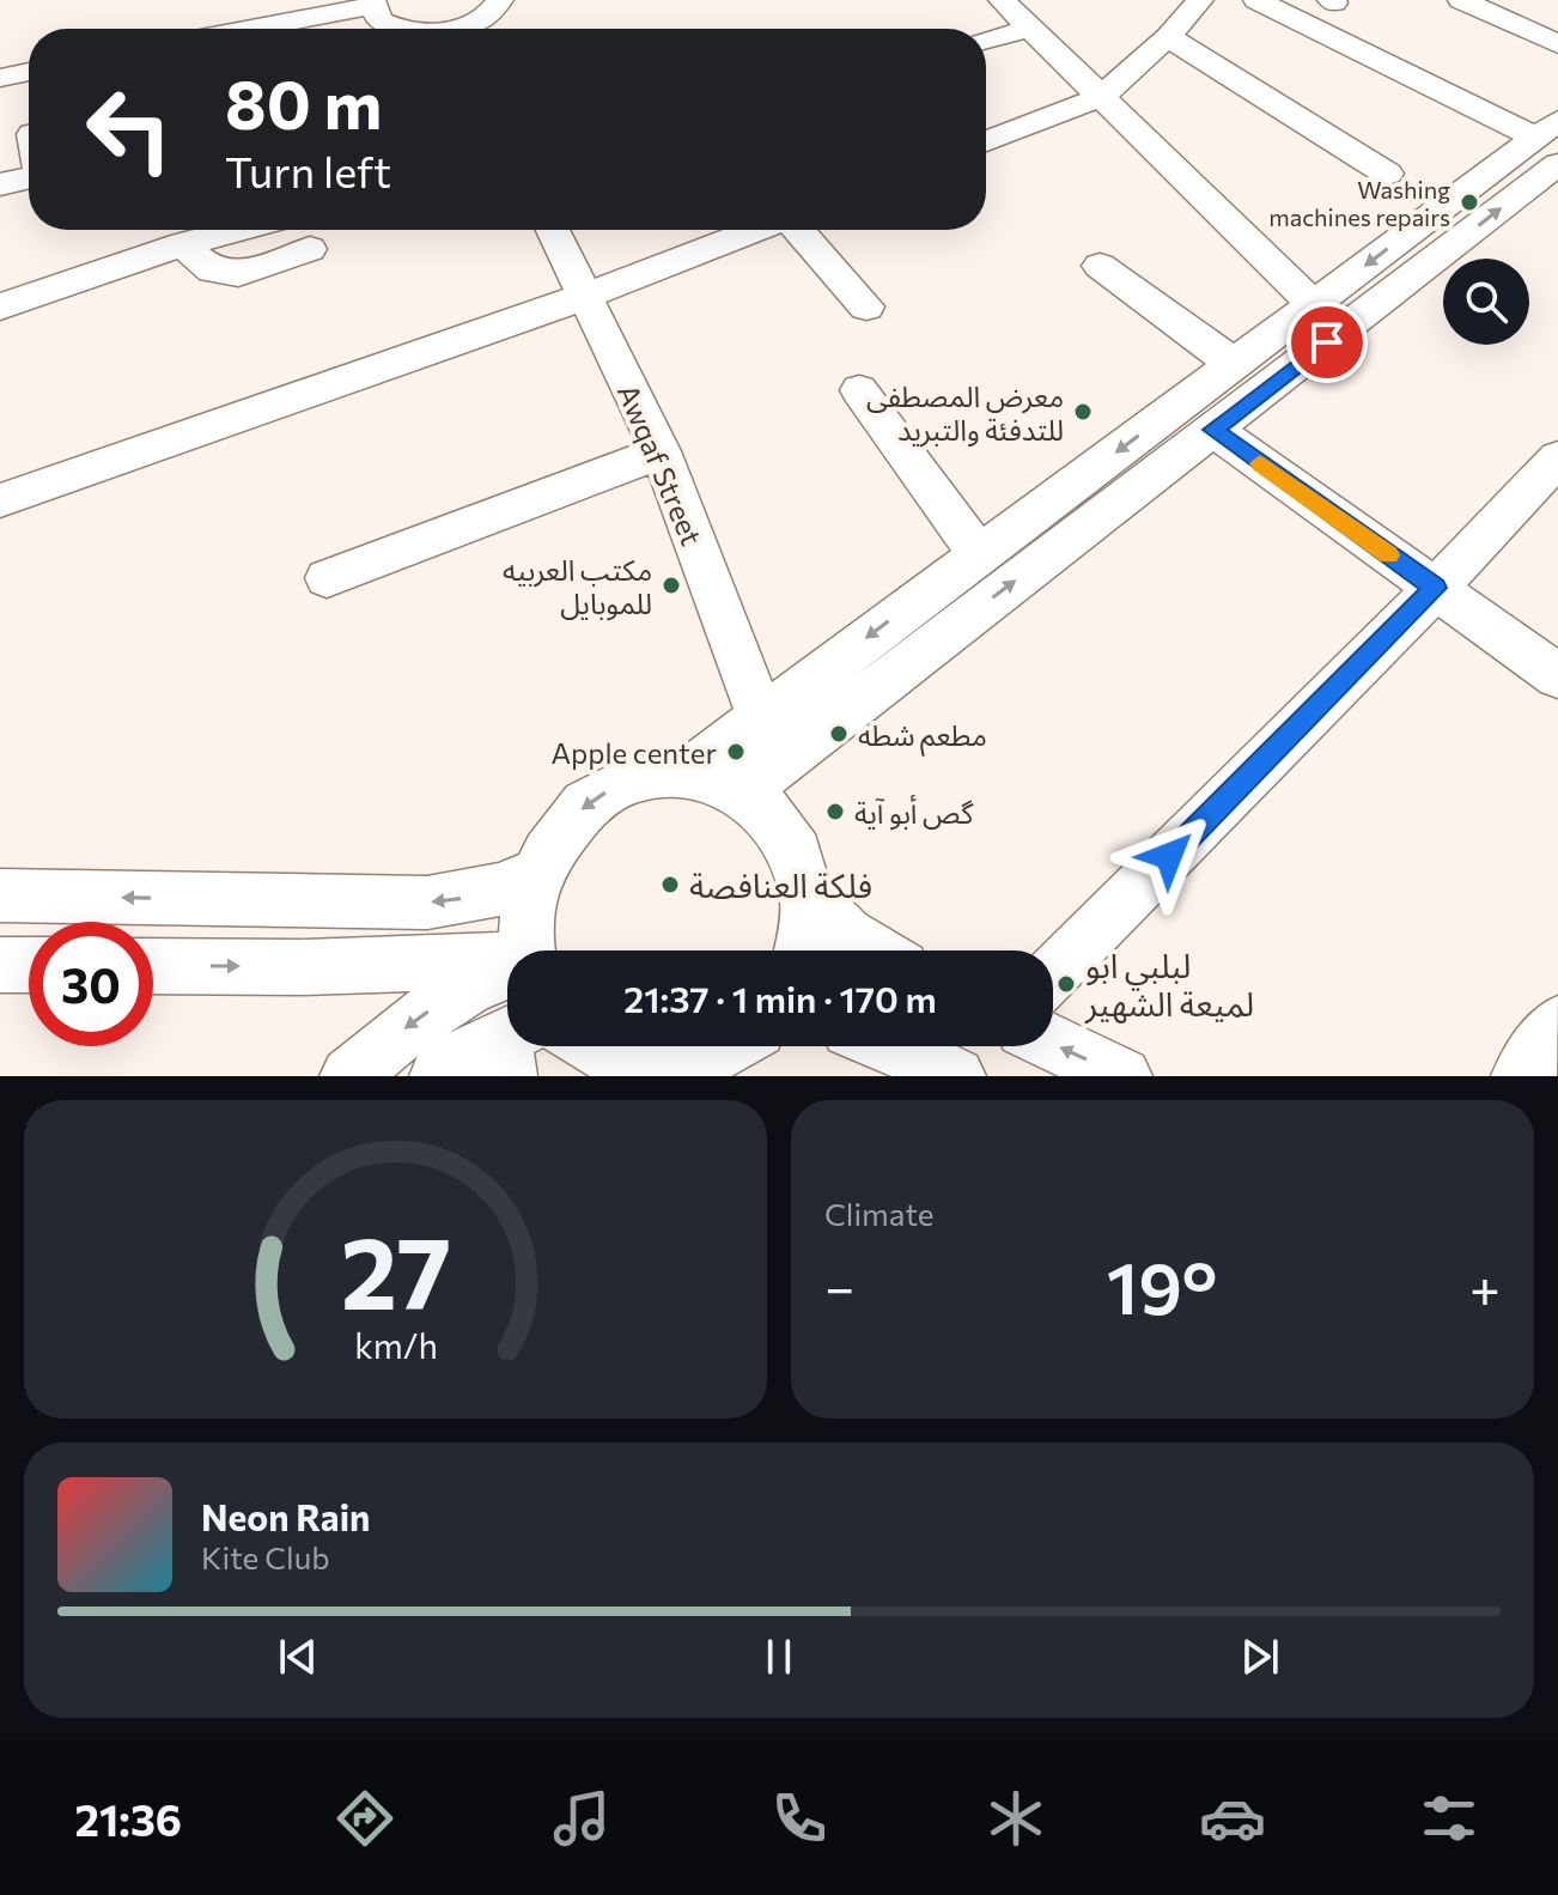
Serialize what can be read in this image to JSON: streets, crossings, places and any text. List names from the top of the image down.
{
  "streets": {
    "street": ["Awqaf Street"]
  },
  "places": [
    "Washing machines repairs",
    "معرض المصطفى للتدفئة والتبريد",
    "مكتب العربيه للموبايل",
    "مطعم شطه",
    "Apple center",
    "گص أبو آية",
    "فلكة العنافصة",
    "لبلبي ابو لميعة الشهير"
  ],
  "page": {
    "turn": ["80 m", "Turn left"],
    "limit": "30",
    "trip": "21:37 · 1 min · 170 m",
    "tile": "Climate",
    "heat": ["−", "19°", "+"],
    "song": ["Neon Rain", "Kite Club"],
    "tabs": "21:36",
    "gauge": ["27", "km/h"]
  }
}
